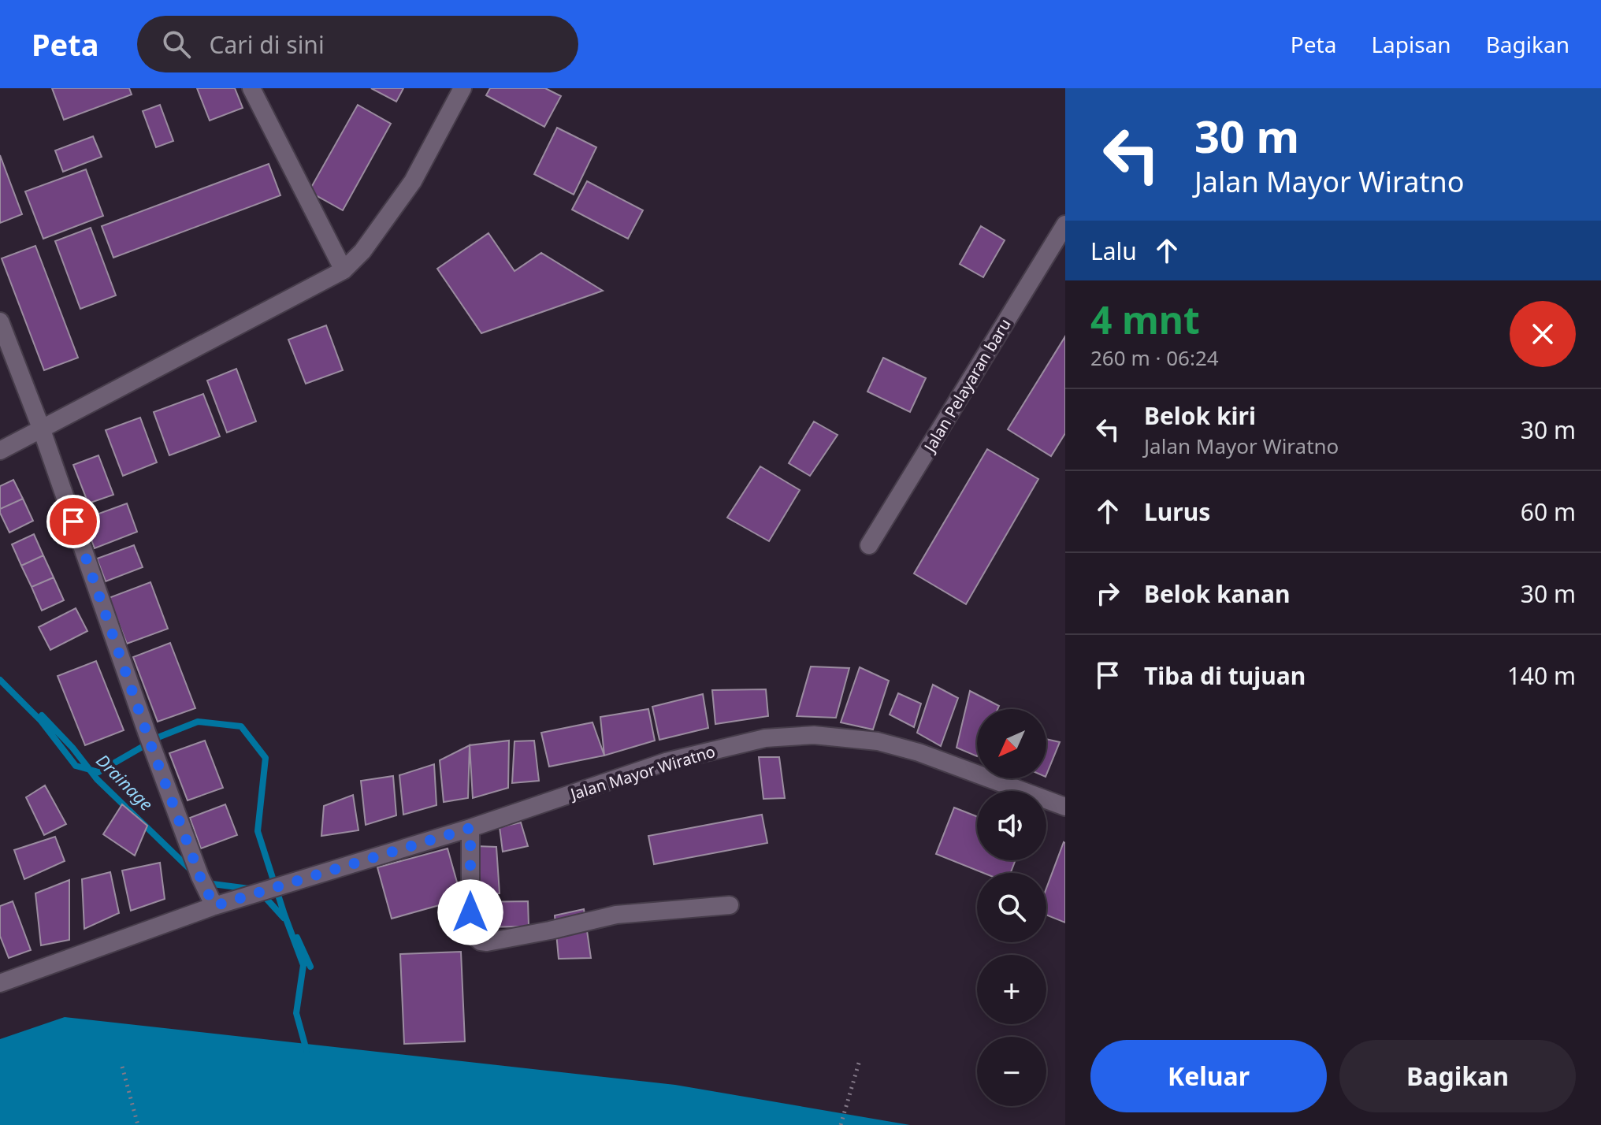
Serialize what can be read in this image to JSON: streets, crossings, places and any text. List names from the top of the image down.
{
  "streets": {
    "street": ["Jalan Pelayaran baru", "Jalan Mayor Wiratno"]
  },
  "water": ["Drainage"],
  "north": "bottom left",
  "page": {
    "header": "Peta",
    "search": "Cari di sini",
    "nav": ["Peta", "Lapisan", "Bagikan"],
    "turn": ["30 m", "Jalan Mayor Wiratno"],
    "then": "Lalu",
    "heading": ["4 mnt", "260 m · 06:24"],
    "list": [
      {
        "name": "Belok kiri",
        "note": "Jalan Mayor Wiratno",
        "value": "30 m"
      },
      {
        "name": "Lurus",
        "value": "60 m"
      },
      {
        "name": "Belok kanan",
        "value": "30 m"
      },
      {
        "name": "Tiba di tujuan",
        "value": "140 m"
      }
    ],
    "map_buttons": ["+", "−"],
    "buttons": ["Keluar", "Bagikan"]
  }
}
